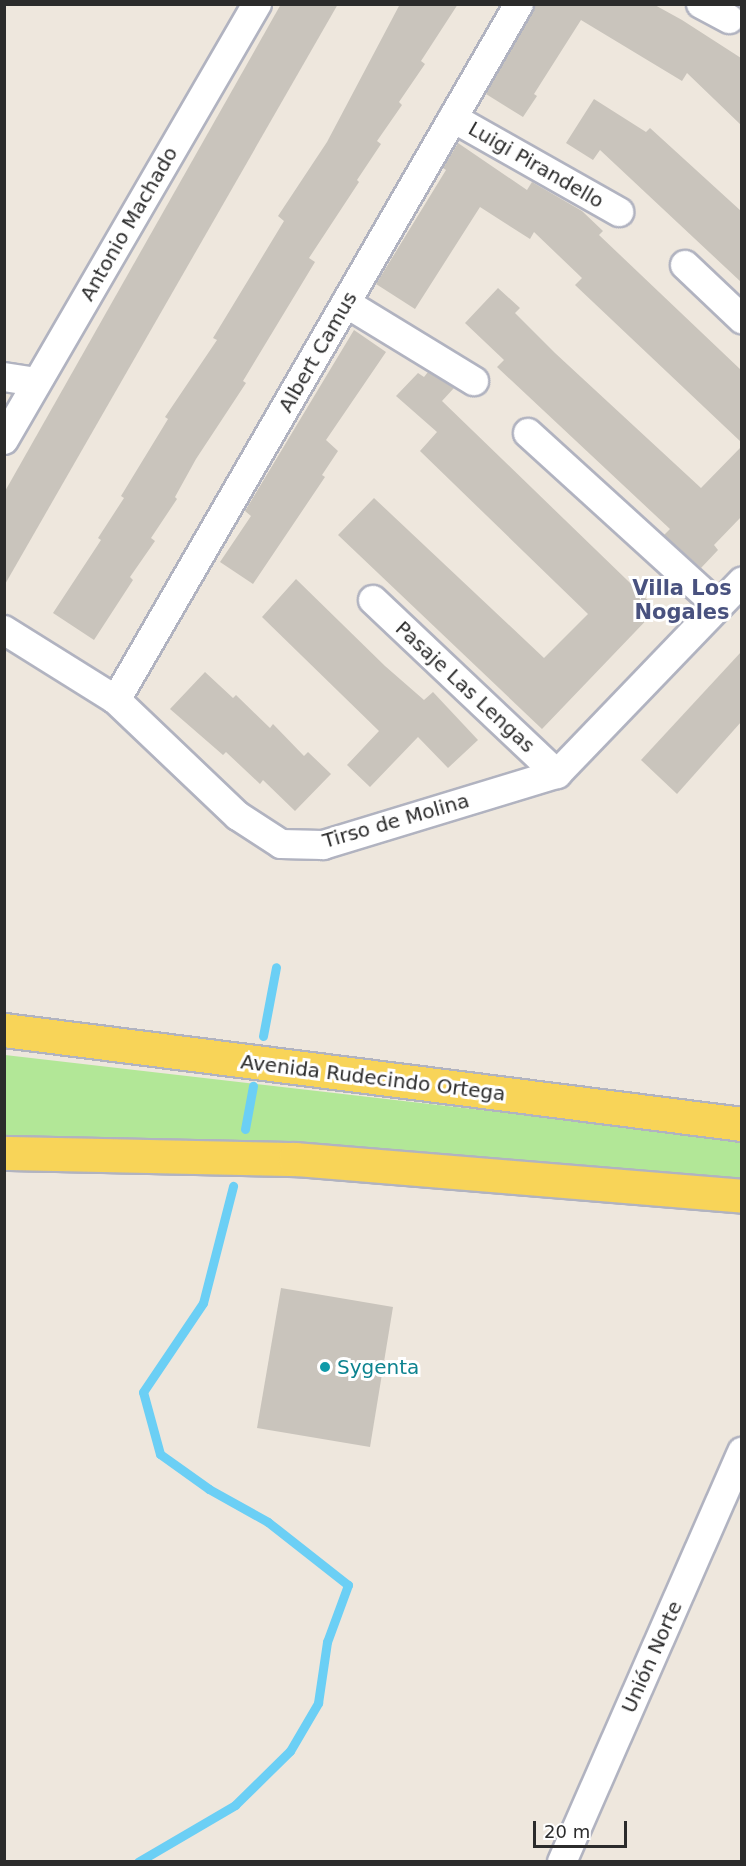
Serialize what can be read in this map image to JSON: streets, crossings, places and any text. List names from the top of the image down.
{
  "streets": {
    "main road": ["Avenida Rudecindo Ortega"],
    "street": [
      "Luigi Pirandello",
      "Antonio Machado",
      "Albert Camus",
      "Pasaje Las Lengas",
      "Tirso de Molina",
      "Unión Norte"
    ]
  },
  "crossings": [
    ["Luigi Pirandello", "Albert Camus"],
    ["Albert Camus", "Tirso de Molina"],
    ["Pasaje Las Lengas", "Tirso de Molina"]
  ],
  "districts": ["Villa Los Nogales"],
  "places": ["Sygenta"],
  "scale_bar": "20 m"
}
